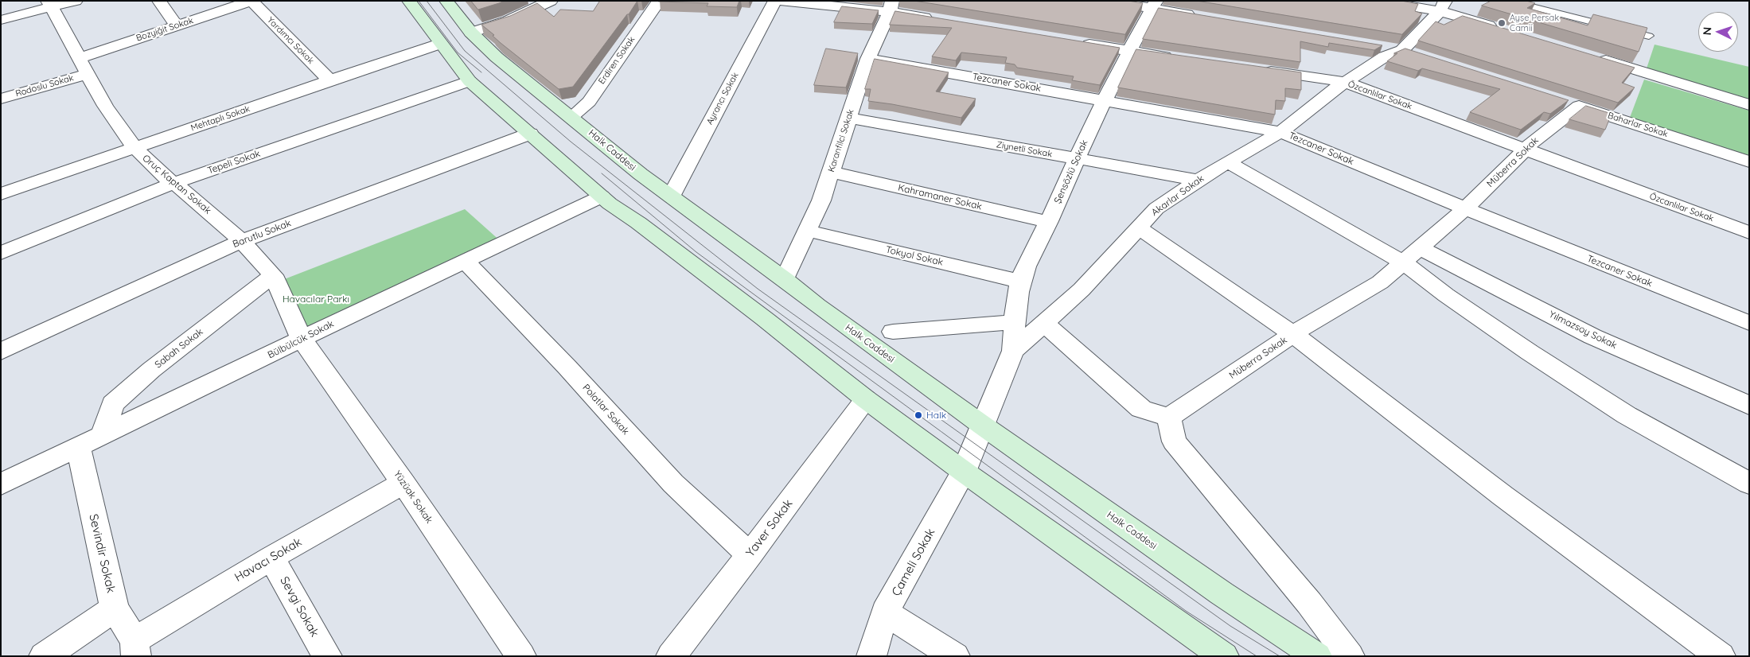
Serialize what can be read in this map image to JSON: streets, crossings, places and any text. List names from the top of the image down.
{
  "streets": {
    "main road": ["Halk Caddesi"],
    "street": [
      "Bozyiğit Sokak",
      "Yardımcı Sokak",
      "Erdiren Sokak",
      "Tezcaner Sokak",
      "Rodoslu Sokak",
      "Özcanlılar Sokak",
      "Ayrancı Sokak",
      "Mehtaplı Sokak",
      "Baharlar Sokak",
      "Karanfilci Sokak",
      "Ziynetli Sokak",
      "Tepeli Sokak",
      "Müberra Sokak",
      "Şensözlü Sokak",
      "Oruç Kaptan Sokak",
      "Akarlar Sokak",
      "Kahramaner Sokak",
      "Barutlu Sokak",
      "Tokyol Sokak",
      "Yılmazsoy Sokak",
      "Bülbülcük Sokak",
      "Sabah Sokak",
      "Polatlar Sokak",
      "Yüzüak Sokak",
      "Yaver Sokak",
      "Sevindir Sokak",
      "Havacı Sokak",
      "Çameli Sokak",
      "Sevgi Sokak"
    ]
  },
  "crossings": [
    ["Bozyiğit Sokak", "Yardımcı Sokak"],
    ["Bozyiğit Sokak", "Oruç Kaptan Sokak"],
    ["Yardımcı Sokak", "Mehtaplı Sokak"],
    ["Erdiren Sokak", "Halk Caddesi"],
    ["Tezcaner Sokak", "Karanfilci Sokak"],
    ["Tezcaner Sokak", "Müberra Sokak"],
    ["Tezcaner Sokak", "Şensözlü Sokak"],
    ["Tezcaner Sokak", "Akarlar Sokak"],
    ["Rodoslu Sokak", "Oruç Kaptan Sokak"],
    ["Özcanlılar Sokak", "Müberra Sokak"],
    ["Özcanlılar Sokak", "Akarlar Sokak"],
    ["Ayrancı Sokak", "Halk Caddesi"],
    ["Mehtaplı Sokak", "Oruç Kaptan Sokak"],
    ["Baharlar Sokak", "Müberra Sokak"],
    ["Karanfilci Sokak", "Ziynetli Sokak"],
    ["Karanfilci Sokak", "Halk Caddesi"],
    ["Karanfilci Sokak", "Kahramaner Sokak"],
    ["Karanfilci Sokak", "Tokyol Sokak"],
    ["Ziynetli Sokak", "Şensözlü Sokak"],
    ["Ziynetli Sokak", "Akarlar Sokak"],
    ["Halk Caddesi", "Akarlar Sokak"],
    ["Tepeli Sokak", "Oruç Kaptan Sokak"],
    ["Müberra Sokak", "Yılmazsoy Sokak"],
    ["Şensözlü Sokak", "Akarlar Sokak"],
    ["Şensözlü Sokak", "Kahramaner Sokak"],
    ["Şensözlü Sokak", "Tokyol Sokak"],
    ["Oruç Kaptan Sokak", "Barutlu Sokak"],
    ["Oruç Kaptan Sokak", "Bülbülcük Sokak"],
    ["Oruç Kaptan Sokak", "Sabah Sokak"],
    ["Oruç Kaptan Sokak", "Yüzüak Sokak"],
    ["Akarlar Sokak", "Çameli Sokak"],
    ["Bülbülcük Sokak", "Sabah Sokak"],
    ["Bülbülcük Sokak", "Polatlar Sokak"],
    ["Bülbülcük Sokak", "Yüzüak Sokak"],
    ["Bülbülcük Sokak", "Sevindir Sokak"],
    ["Polatlar Sokak", "Yaver Sokak"],
    ["Yüzüak Sokak", "Havacı Sokak"],
    ["Sevindir Sokak", "Havacı Sokak"],
    ["Havacı Sokak", "Sevgi Sokak"]
  ],
  "parks": ["Havacılar Parkı"],
  "places": ["Ayşe Persak Camii", "Halk"],
  "north": "left"
}
